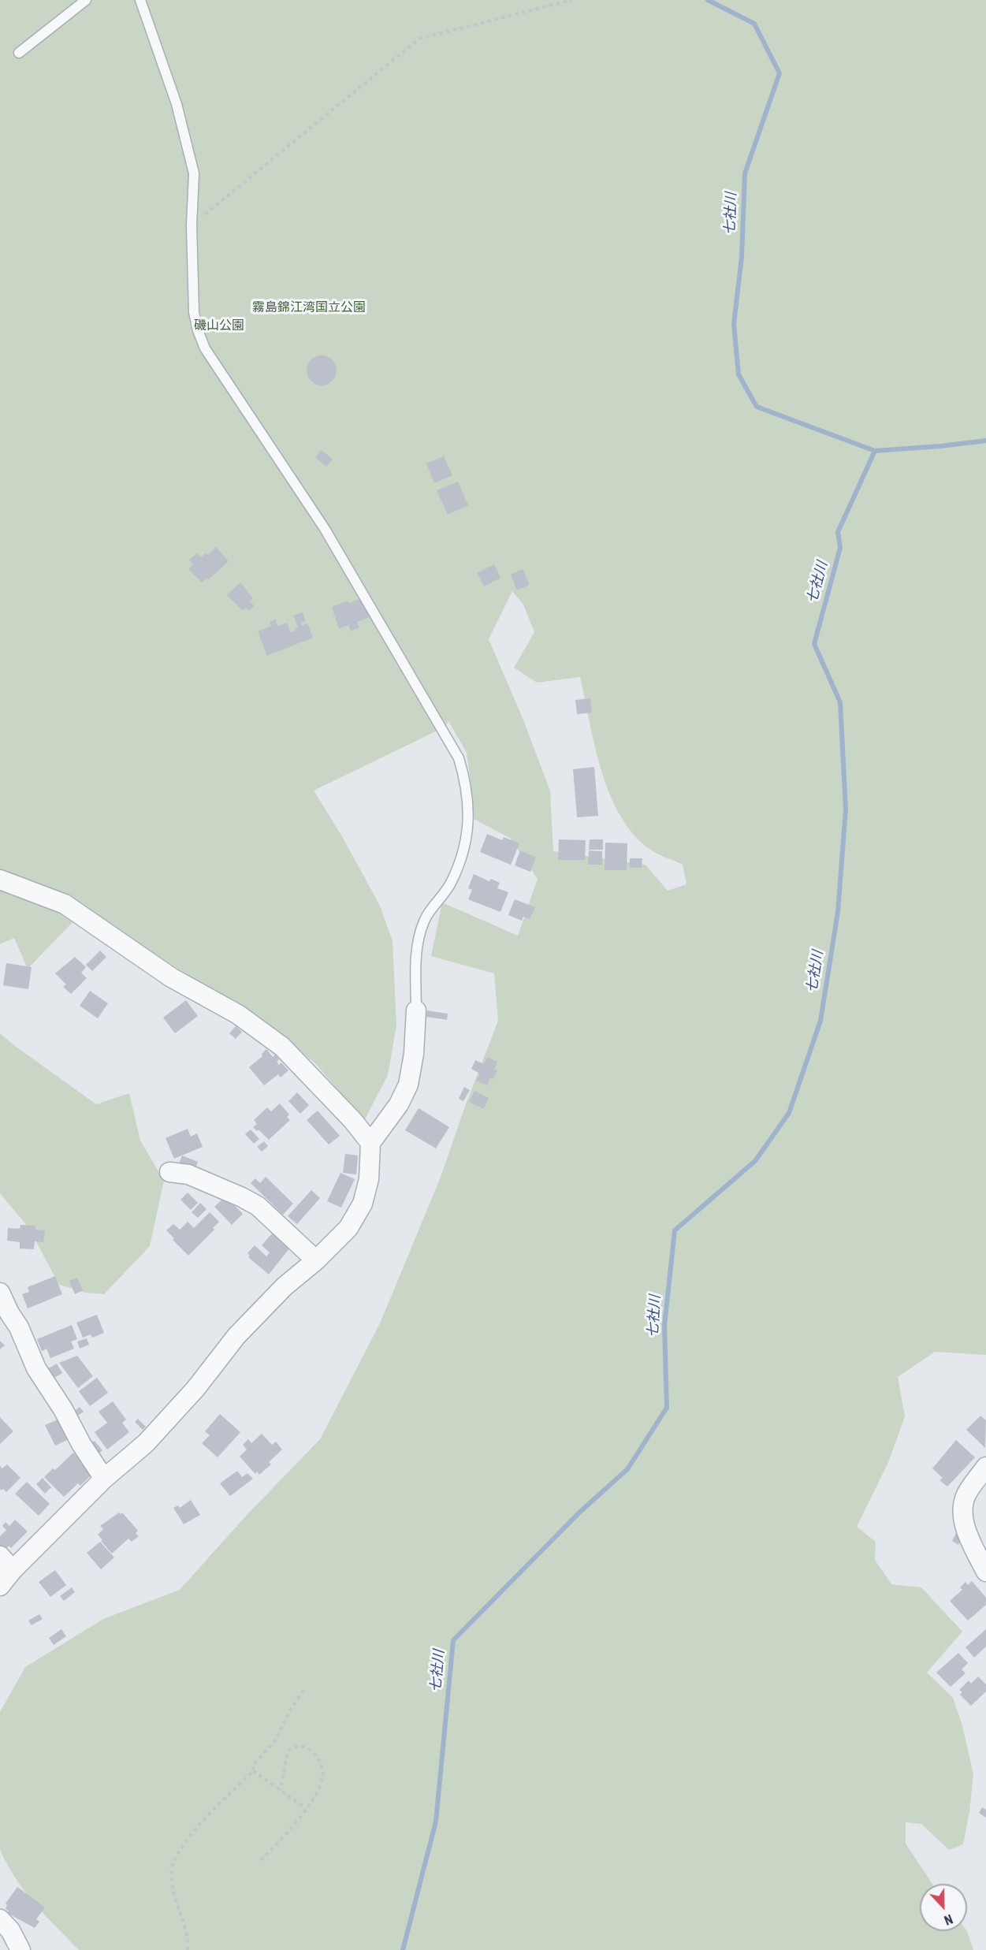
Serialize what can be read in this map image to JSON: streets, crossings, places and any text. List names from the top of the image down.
{
  "water": ["七社川"],
  "parks": ["霧島錦江湾国立公園", "磯山公園"],
  "north": "bottom"
}
